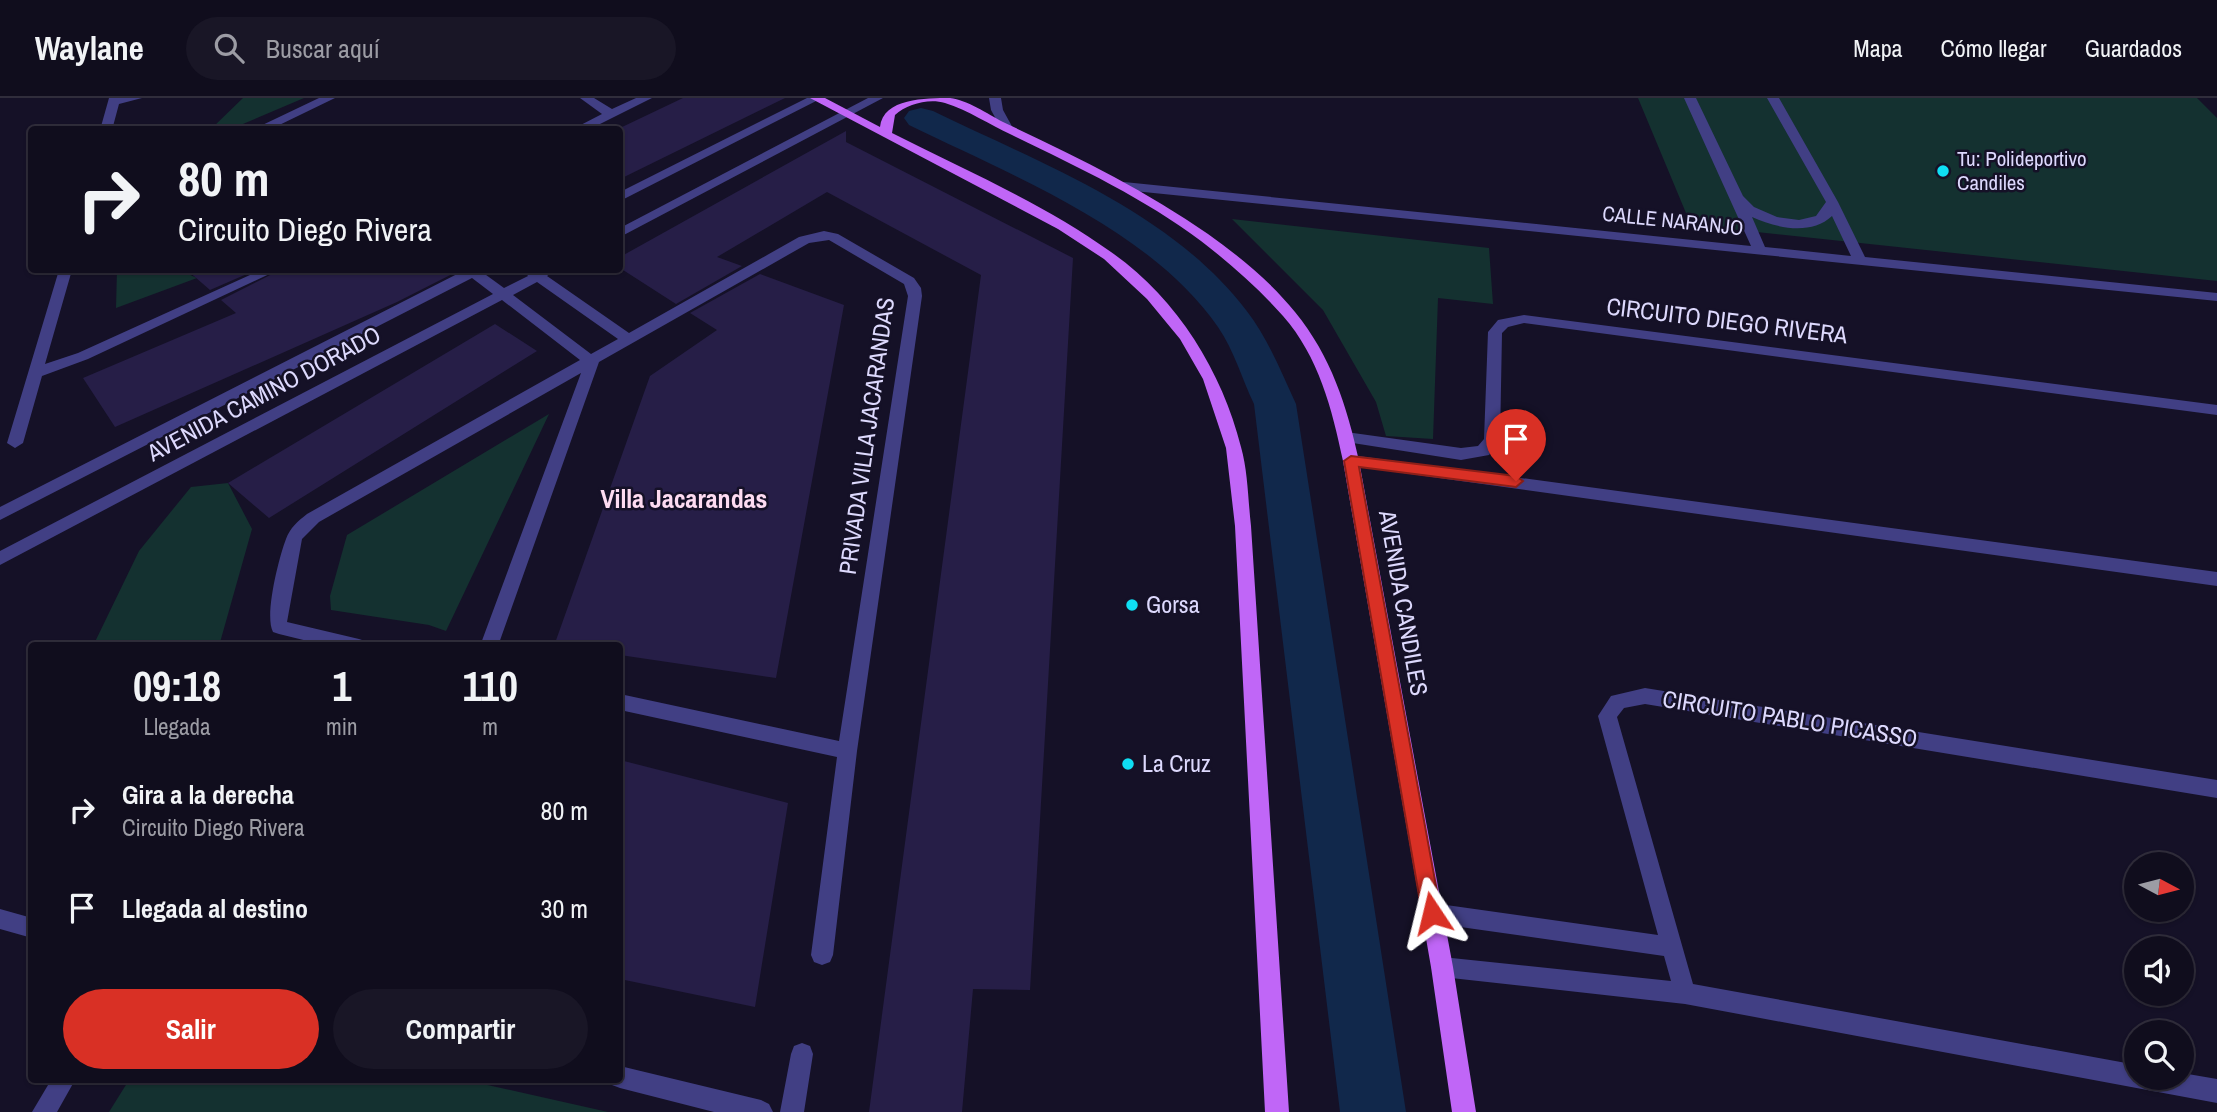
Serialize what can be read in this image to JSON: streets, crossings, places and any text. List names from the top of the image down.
{
  "streets": {
    "main road": ["AVENIDA CANDILES"],
    "street": [
      "CALLE NARANJO",
      "CIRCUITO DIEGO RIVERA",
      "AVENIDA CAMINO DORADO",
      "PRIVADA VILLA JACARANDAS",
      "CIRCUITO PABLO PICASSO"
    ]
  },
  "crossings": [
    ["CALLE NARANJO", "AVENIDA CANDILES"],
    ["CIRCUITO DIEGO RIVERA", "AVENIDA CANDILES"]
  ],
  "districts": ["Villa Jacarandas"],
  "places": ["Tu: Polideportivo Candiles", "Gorsa", "La Cruz"],
  "north": "right",
  "page": {
    "header": "Waylane",
    "search": "Buscar aquí",
    "nav": ["Mapa", "Cómo llegar", "Guardados"],
    "turn": ["80 m", "Circuito Diego Rivera"],
    "eta": [
      "09:18",
      "Llegada",
      "1",
      "min",
      "110",
      "m"
    ],
    "list": [
      {
        "name": "Gira a la derecha",
        "note": "Circuito Diego Rivera",
        "value": "80 m"
      },
      {
        "name": "Llegada al destino",
        "value": "30 m"
      }
    ],
    "buttons": ["Salir", "Compartir"]
  }
}
